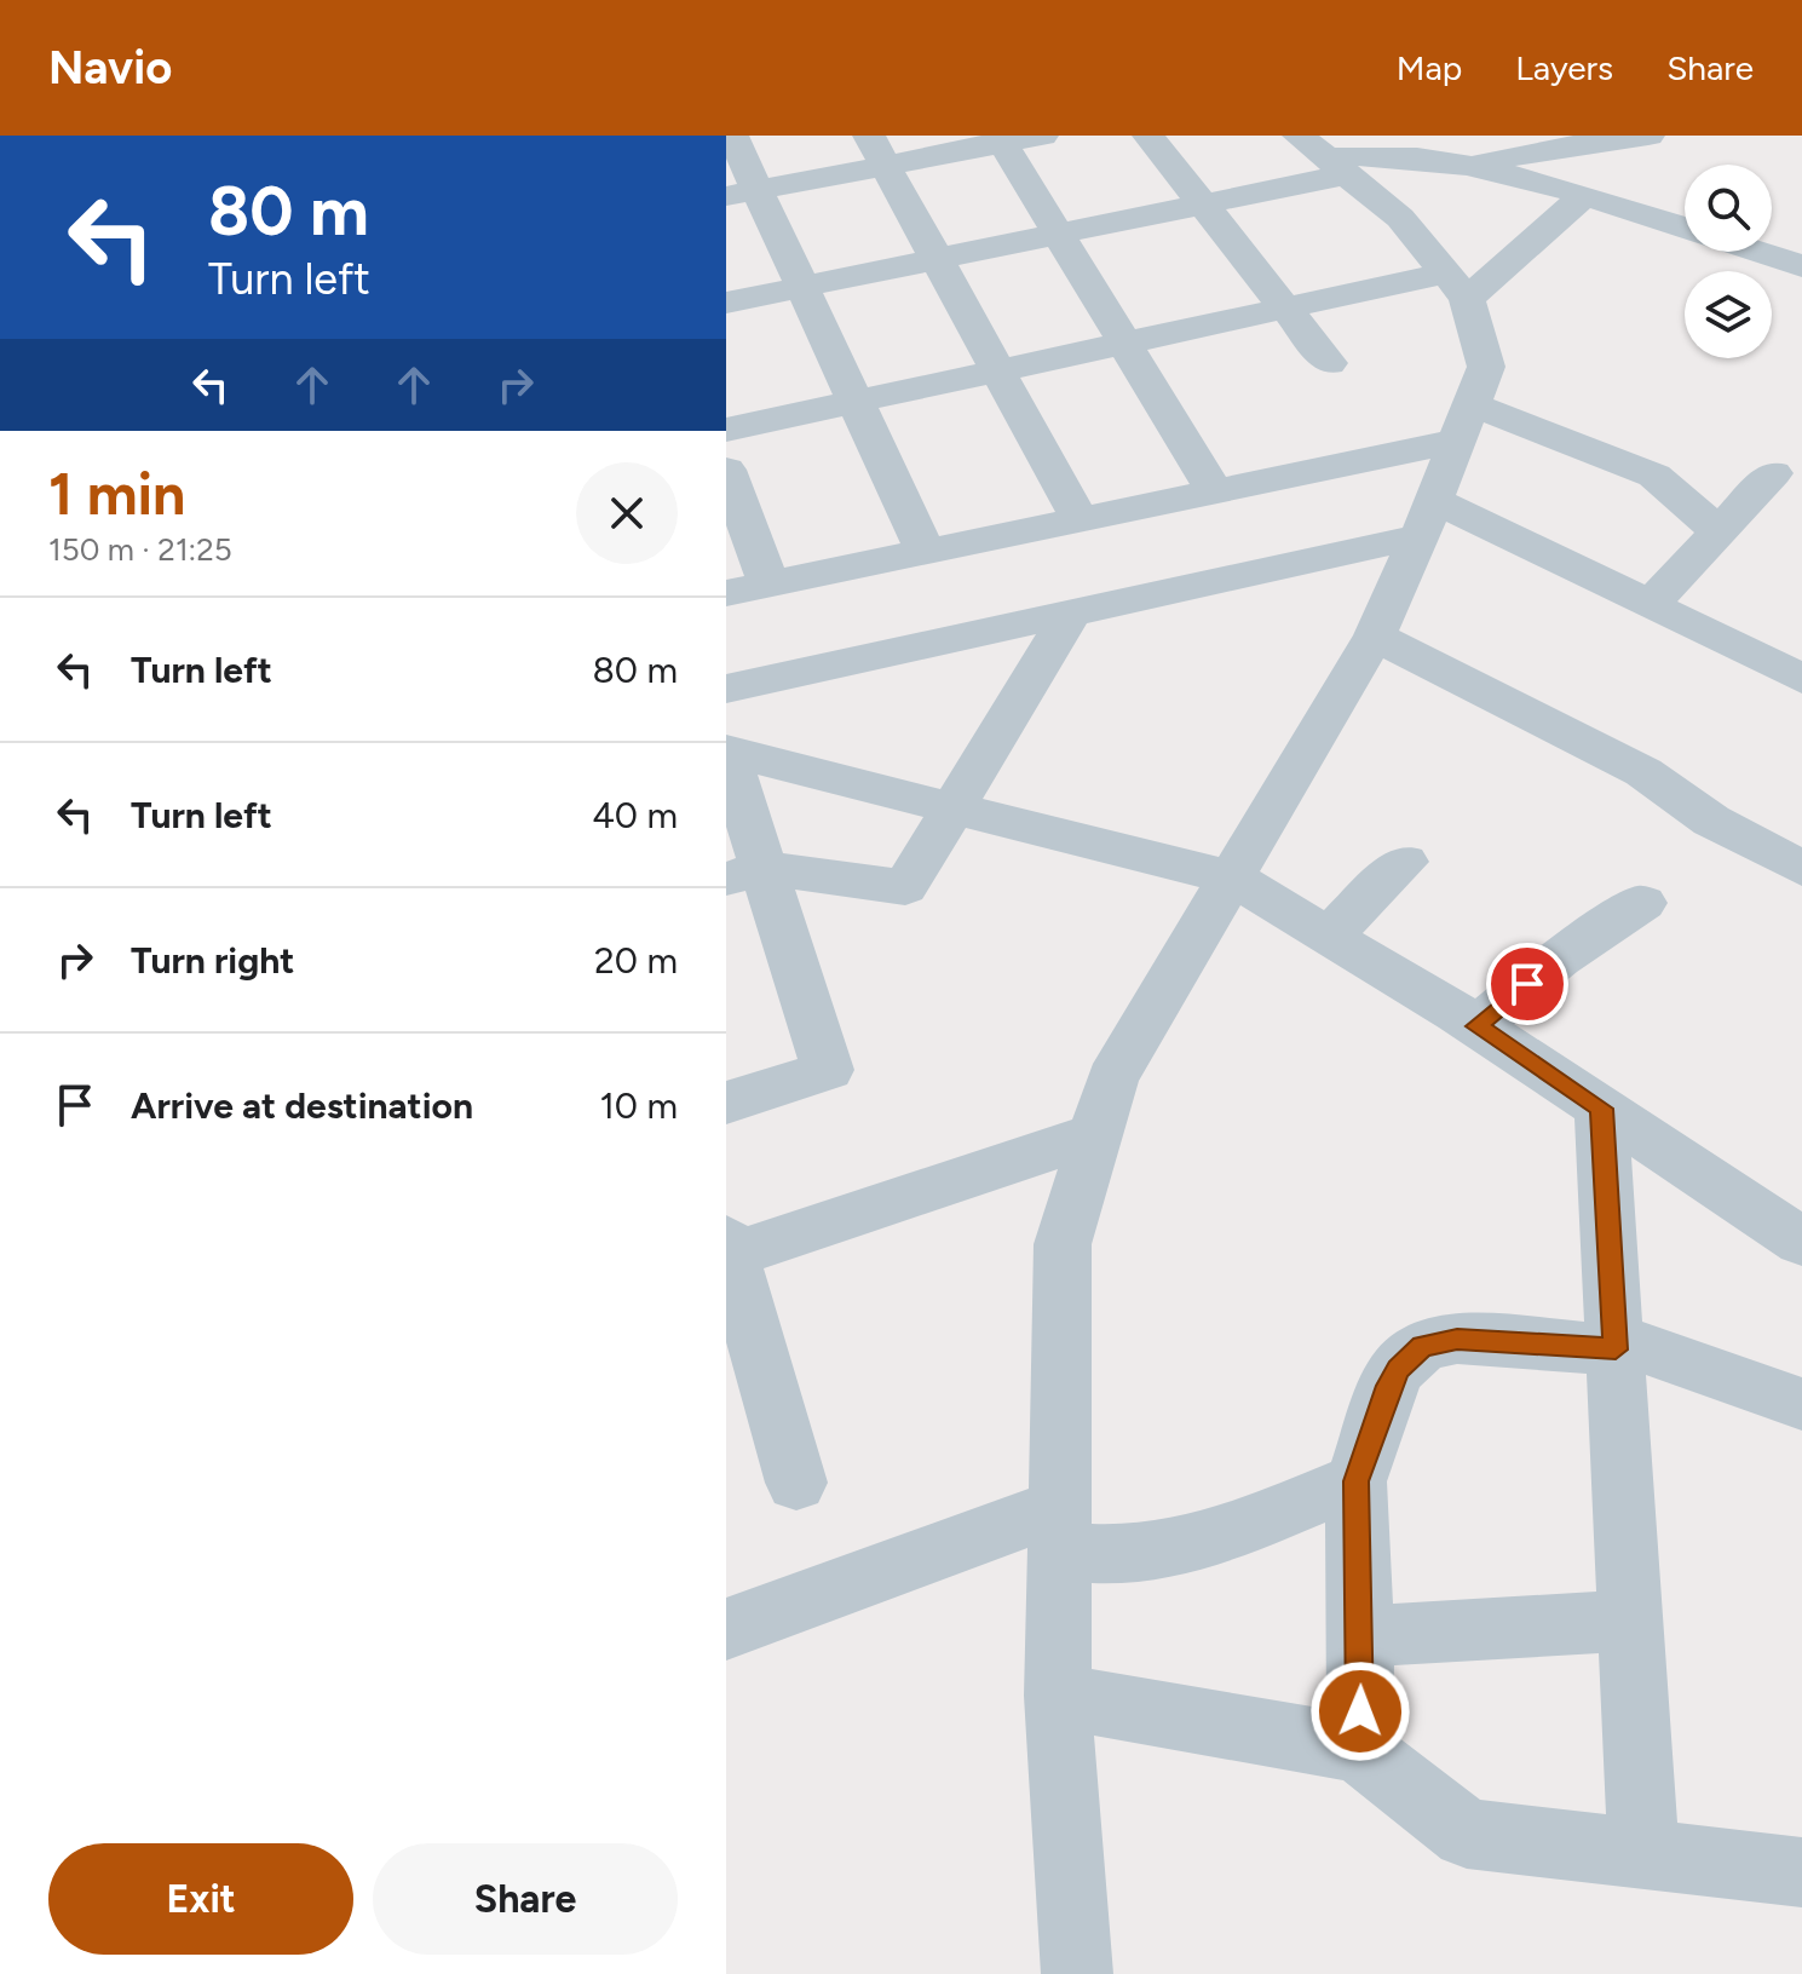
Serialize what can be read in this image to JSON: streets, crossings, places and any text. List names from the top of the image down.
{
  "page": {
    "header": "Navio",
    "nav": ["Map", "Layers", "Share"],
    "turn": ["80 m", "Turn left"],
    "heading": ["1 min", "150 m · 21:25"],
    "list": [
      {
        "name": "Turn left",
        "value": "80 m"
      },
      {
        "name": "Turn left",
        "value": "40 m"
      },
      {
        "name": "Turn right",
        "value": "20 m"
      },
      {
        "name": "Arrive at destination",
        "value": "10 m"
      }
    ],
    "buttons": ["Exit", "Share"]
  }
}
